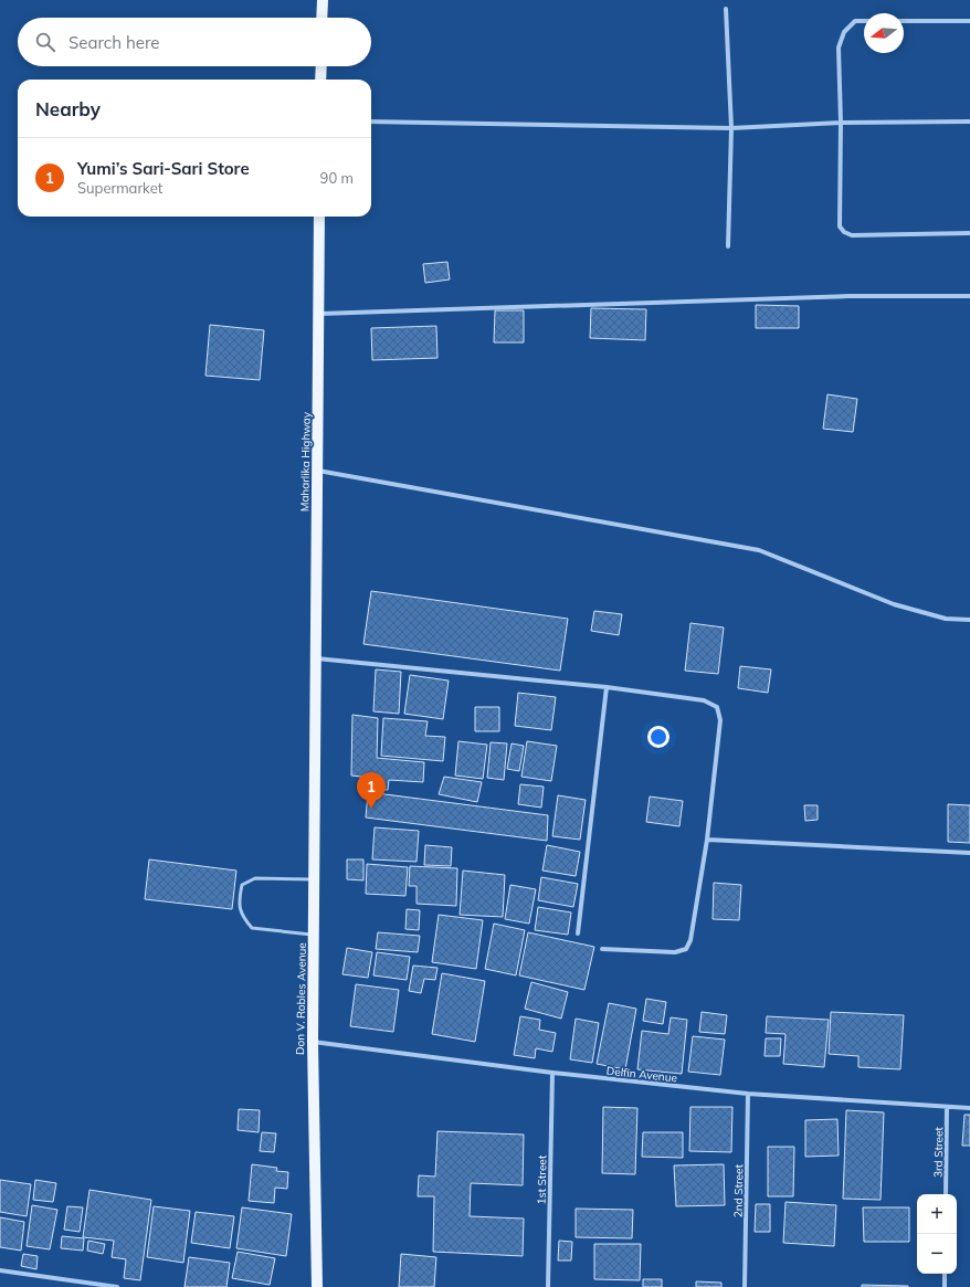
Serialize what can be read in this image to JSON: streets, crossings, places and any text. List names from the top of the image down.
{
  "streets": {
    "main road": ["Maharlika Highway", "Don V. Robles Avenue"],
    "street": [
      "Delfin Avenue",
      "3rd Street",
      "1st Street",
      "2nd Street"
    ]
  },
  "crossings": [
    ["Maharlika Highway", "Don V. Robles Avenue"],
    ["Don V. Robles Avenue", "Delfin Avenue"],
    ["Delfin Avenue", "3rd Street"],
    ["Delfin Avenue", "1st Street"],
    ["Delfin Avenue", "2nd Street"]
  ],
  "north": "left",
  "page": {
    "search": "Search here",
    "heading": "Nearby",
    "list": [
      {
        "mark": "1",
        "name": "Yumi’s Sari-Sari Store",
        "note": "Supermarket",
        "value": "90 m"
      }
    ],
    "pins": "1",
    "map_buttons": ["+", "−"]
  }
}
